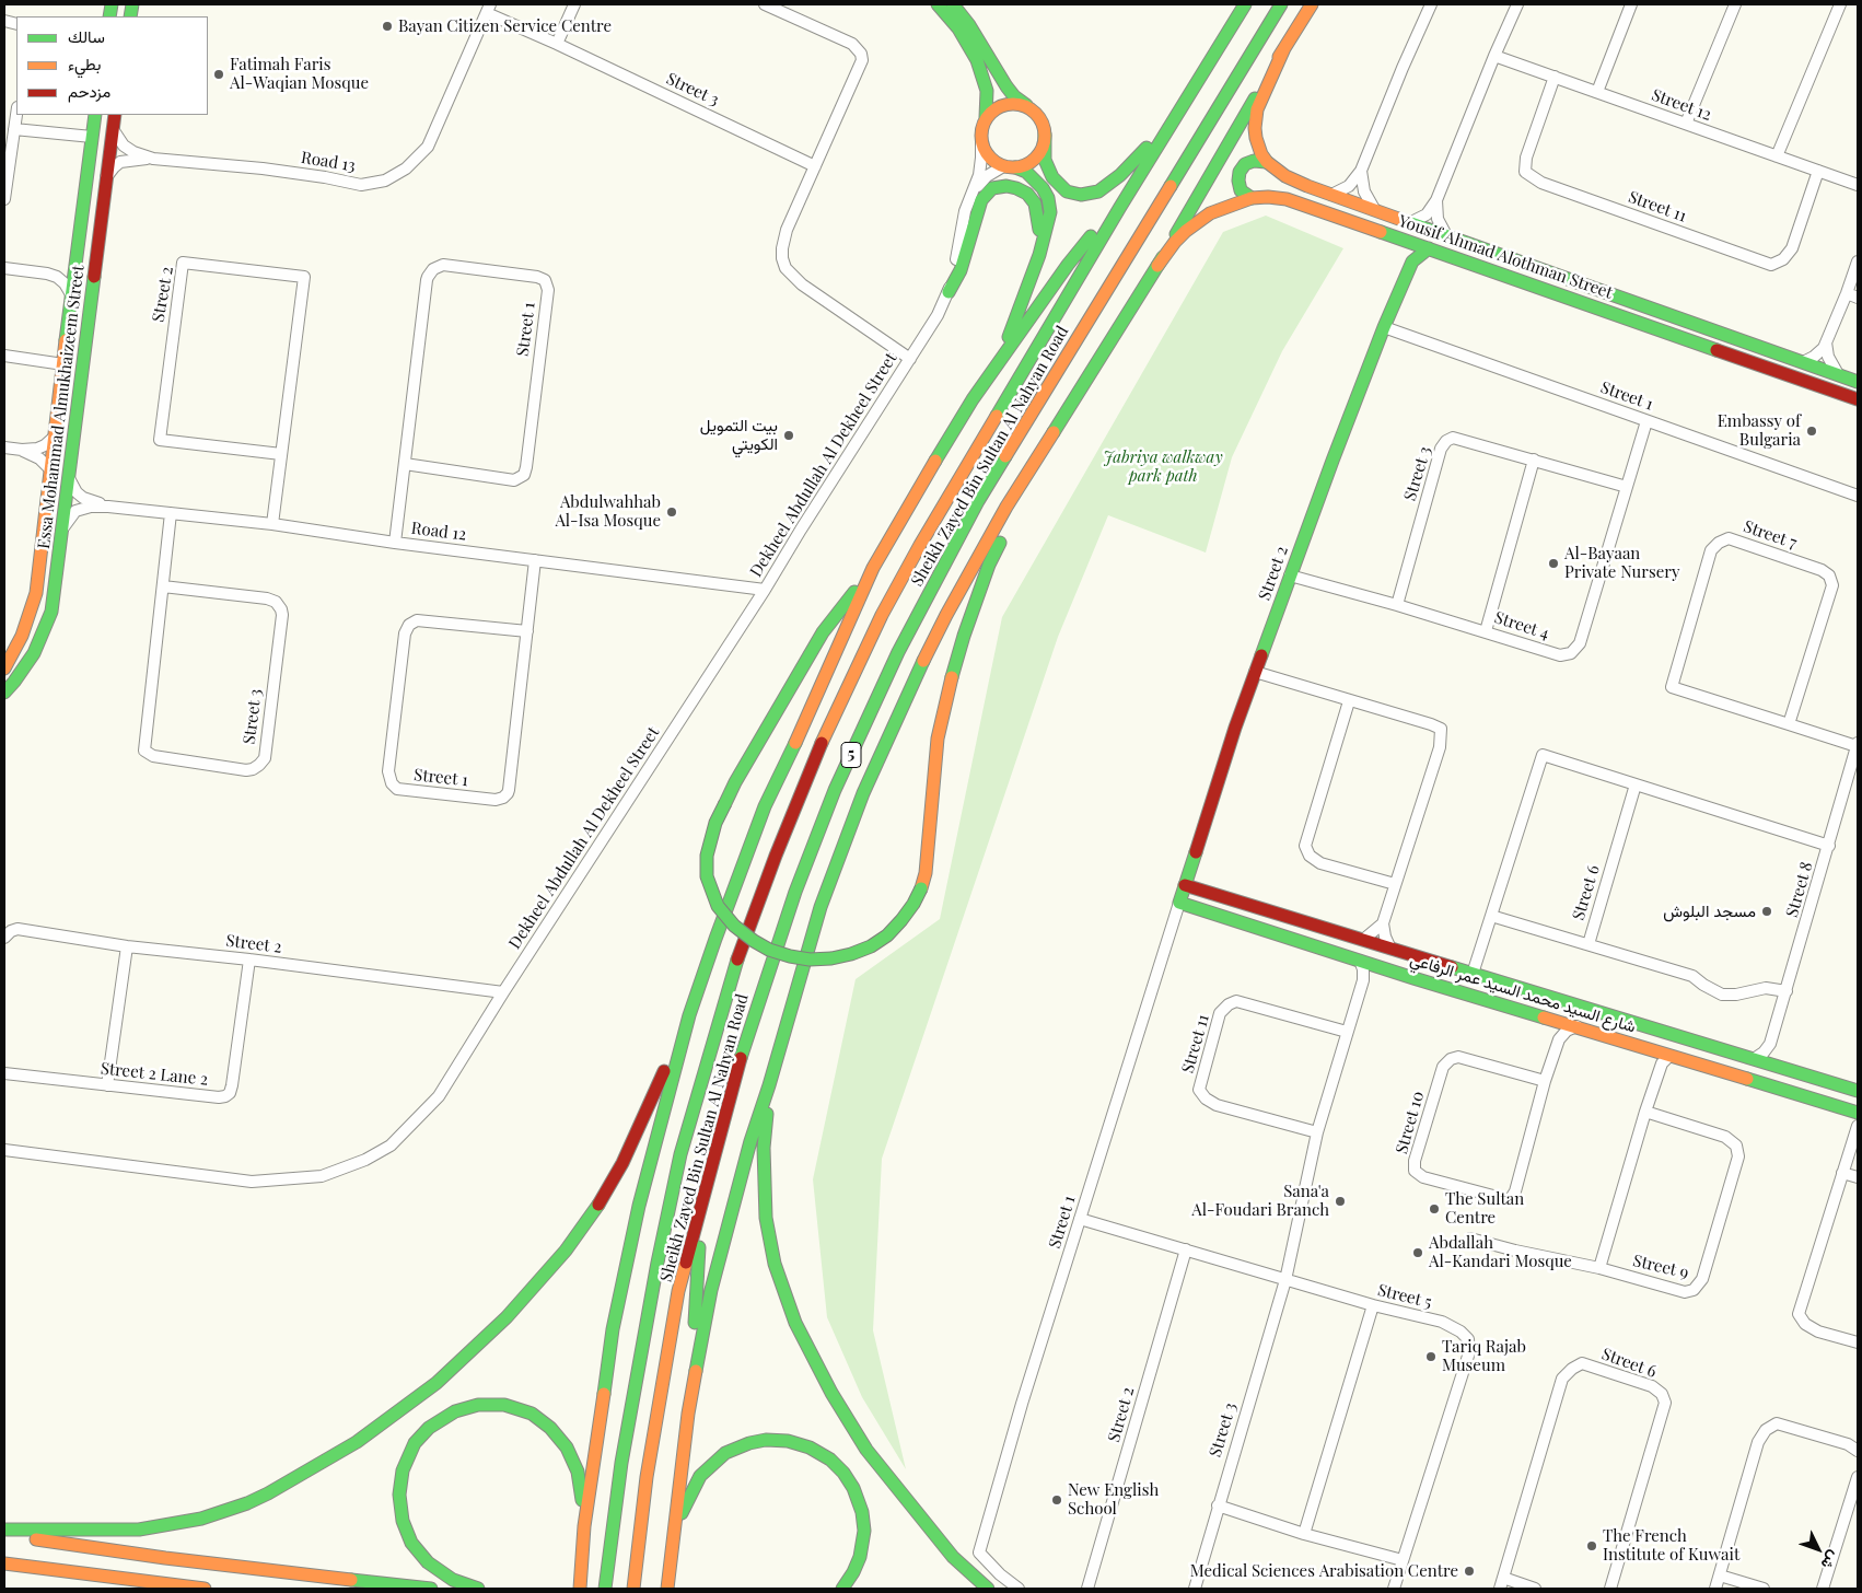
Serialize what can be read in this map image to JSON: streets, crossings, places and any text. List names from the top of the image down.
{
  "streets": {
    "main road": [
      "Yousif Ahmad Alothman Street",
      "Street 2",
      "Essa Mohammad Almukhaizeem Street",
      "Sheikh Zayed Bin Sultan Al Nahyan Road",
      "5",
      "شارع السيد محمد السيد عمر الرفاعي"
    ],
    "street": [
      "Street 3",
      "Street 12",
      "Road 13",
      "Street 11",
      "Street 1",
      "Dekheel Abdullah Al Dekheel Street",
      "Road 12",
      "Street 7",
      "Street 4",
      "Street 8",
      "Street 6",
      "Street 2 Lane 2",
      "Street 10",
      "Street 9",
      "Street 5"
    ]
  },
  "crossings": [
    ["Street 3", "Road 13"],
    ["Street 3", "Road 12"],
    ["Street 3", "Street 4"],
    ["Street 3", "Street 5"],
    ["Street 12", "Street 11"],
    ["Road 13", "Essa Mohammad Almukhaizeem Street"],
    ["Yousif Ahmad Alothman Street", "Street 2"],
    ["Street 2", "Street 1"],
    ["Street 2", "Dekheel Abdullah Al Dekheel Street"],
    ["Street 2", "Road 12"],
    ["Street 2", "Street 4"],
    ["Street 2", "شارع السيد محمد السيد عمر الرفاعي"],
    ["Street 2", "Street 2 Lane 2"],
    ["Street 2", "Street 5"],
    ["Street 1", "Road 12"],
    ["Street 1", "Street 4"],
    ["Street 1", "شارع السيد محمد السيد عمر الرفاعي"],
    ["Street 1", "Street 5"],
    ["Essa Mohammad Almukhaizeem Street", "Road 12"],
    ["Dekheel Abdullah Al Dekheel Street", "Road 12"],
    ["Street 7", "Street 8"],
    ["Street 8", "شارع السيد محمد السيد عمر الرفاعي"]
  ],
  "parks": ["Jabriya walkway park path"],
  "places": [
    "Bayan Citizen Service Centre",
    "Fatimah Faris Al-Waqian Mosque",
    "Embassy of Bulgaria",
    "بيت التمويل الكويتي",
    "Abdulwahhab Al-Isa Mosque",
    "Al-Bayaan Private Nursery",
    "مسجد البلوش",
    "Sana'a Al-Foudari Branch",
    "The Sultan Centre",
    "Abdallah Al-Kandari Mosque",
    "Tariq Rajab Museum",
    "New English School",
    "The French Institute of Kuwait",
    "Medical Sciences Arabisation Centre"
  ],
  "legend": ["سالك", "بطيء", "مزدحم"],
  "north": "bottom right"
}
